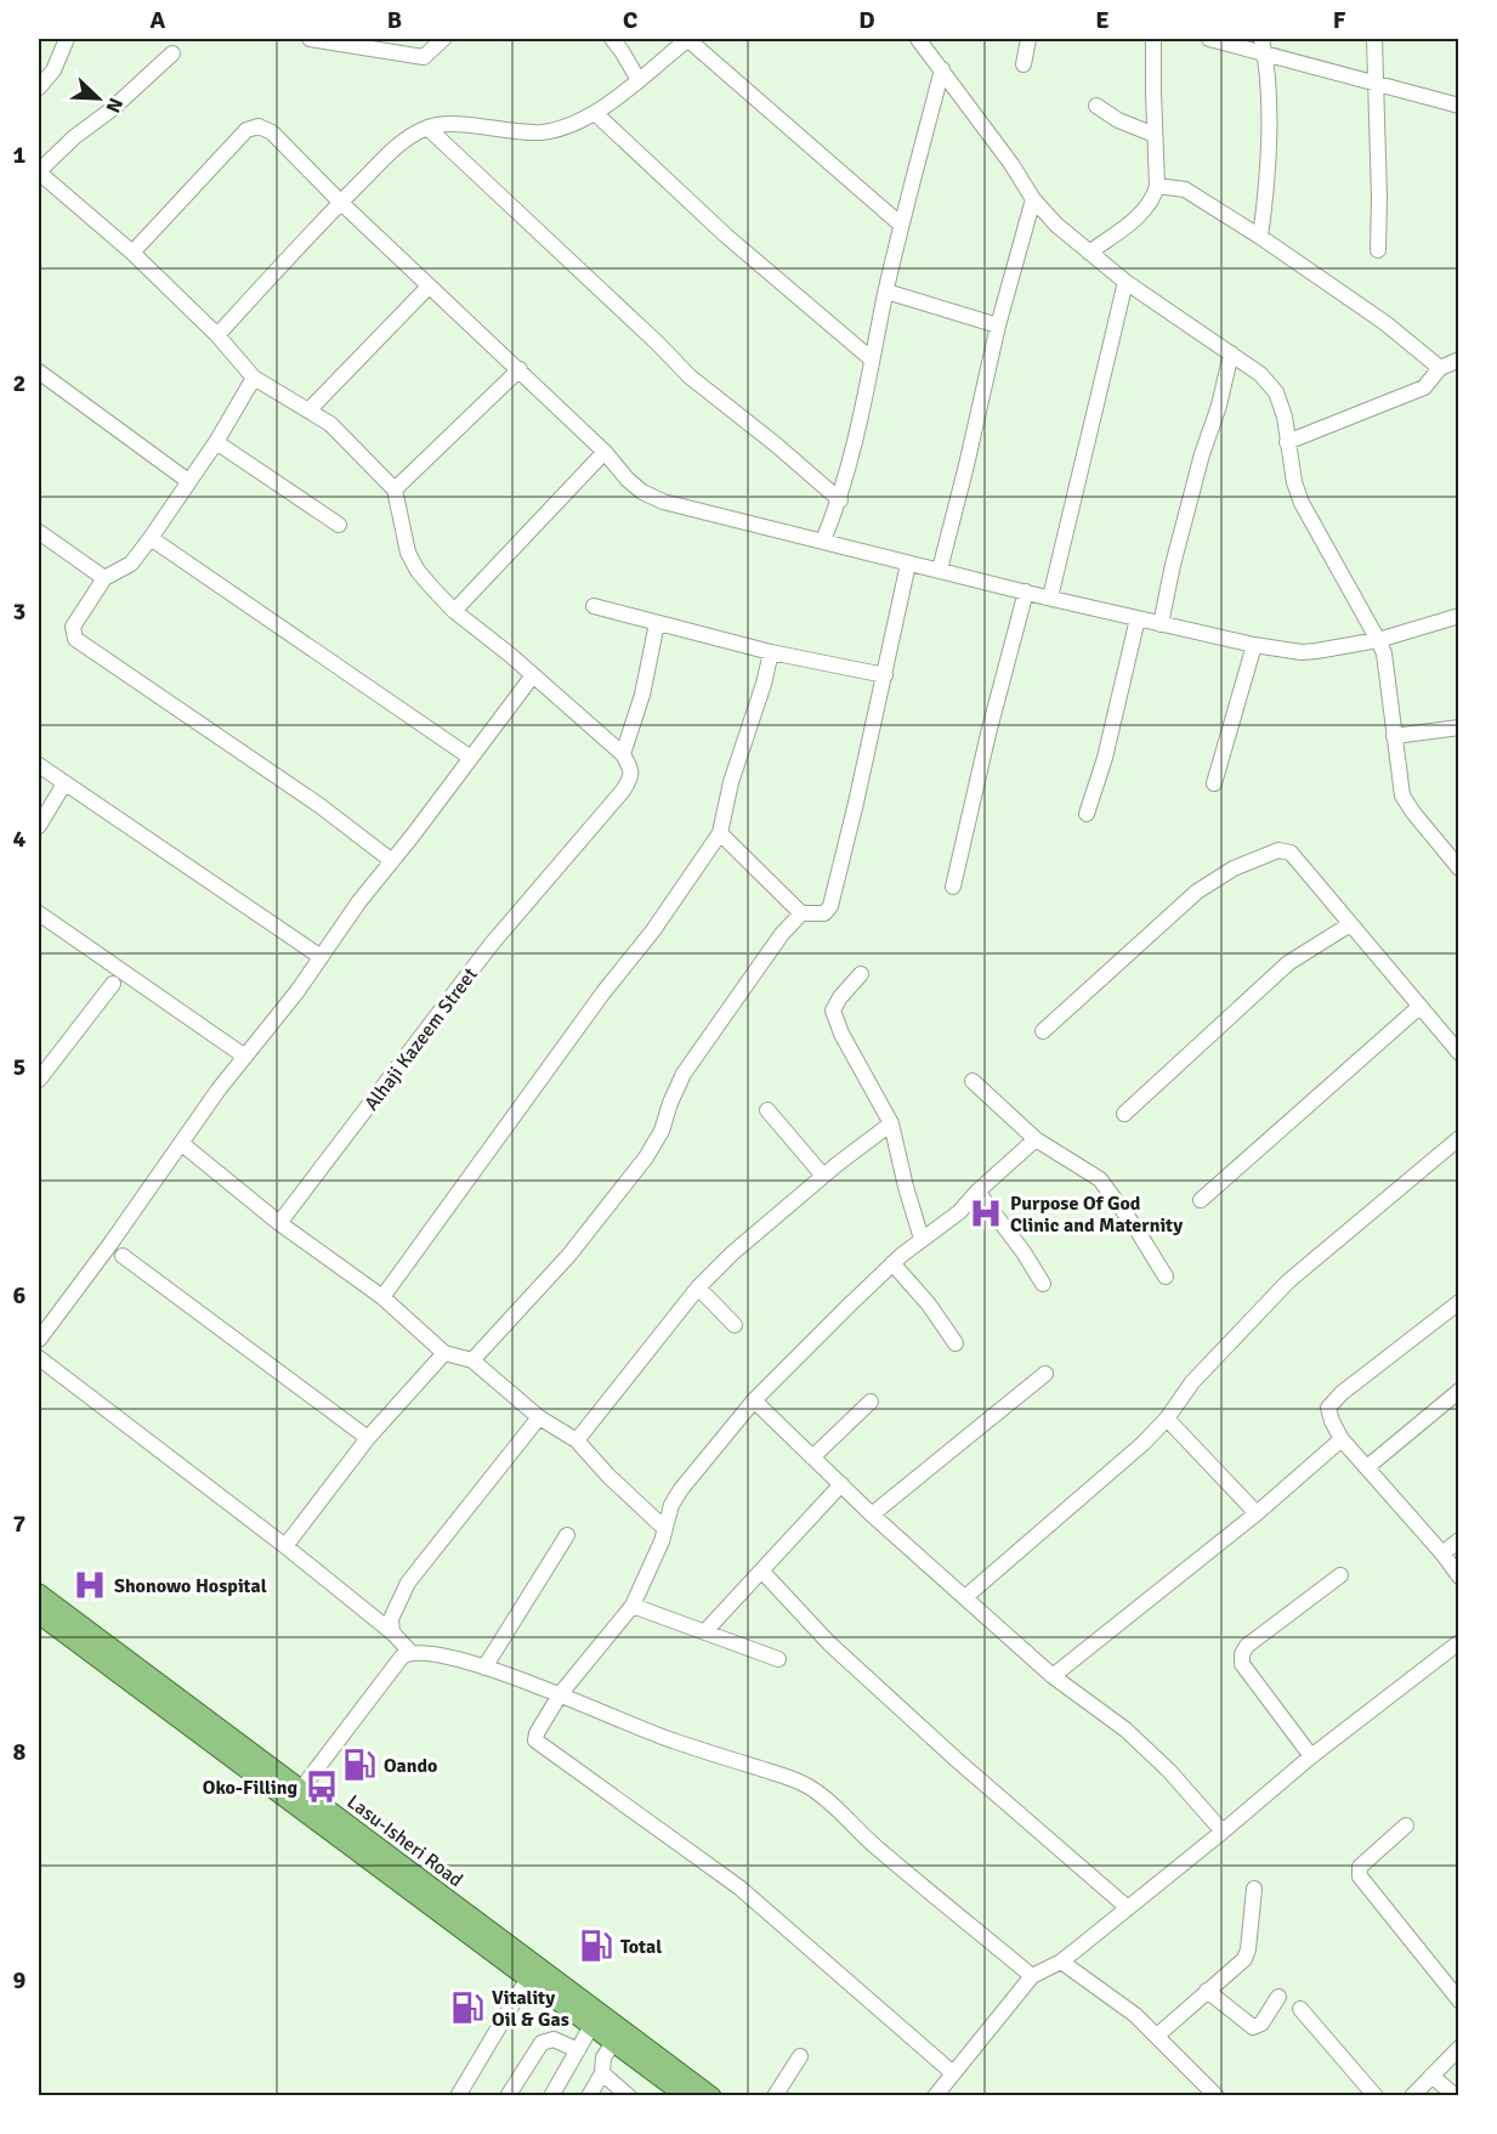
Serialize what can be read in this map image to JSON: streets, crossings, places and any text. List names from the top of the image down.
{
  "streets": {
    "main road": ["Lasu-Isheri Road"],
    "street": ["Alhaji Kazeem Street"]
  },
  "places": {
    "hospital": ["Purpose Of God Clinic and Maternity", "Shonowo Hospital"],
    "fuel station": ["Oando", "Total", "Vitality Oil & Gas"],
    "bus stop": ["Oko-Filling"]
  },
  "north": "bottom right",
  "grid": {
    "columns": [
      "A",
      "B",
      "C",
      "D",
      "E",
      "F"
    ],
    "rows": [
      "1",
      "2",
      "3",
      "4",
      "5",
      "6",
      "7",
      "8",
      "9"
    ]
  }
}
